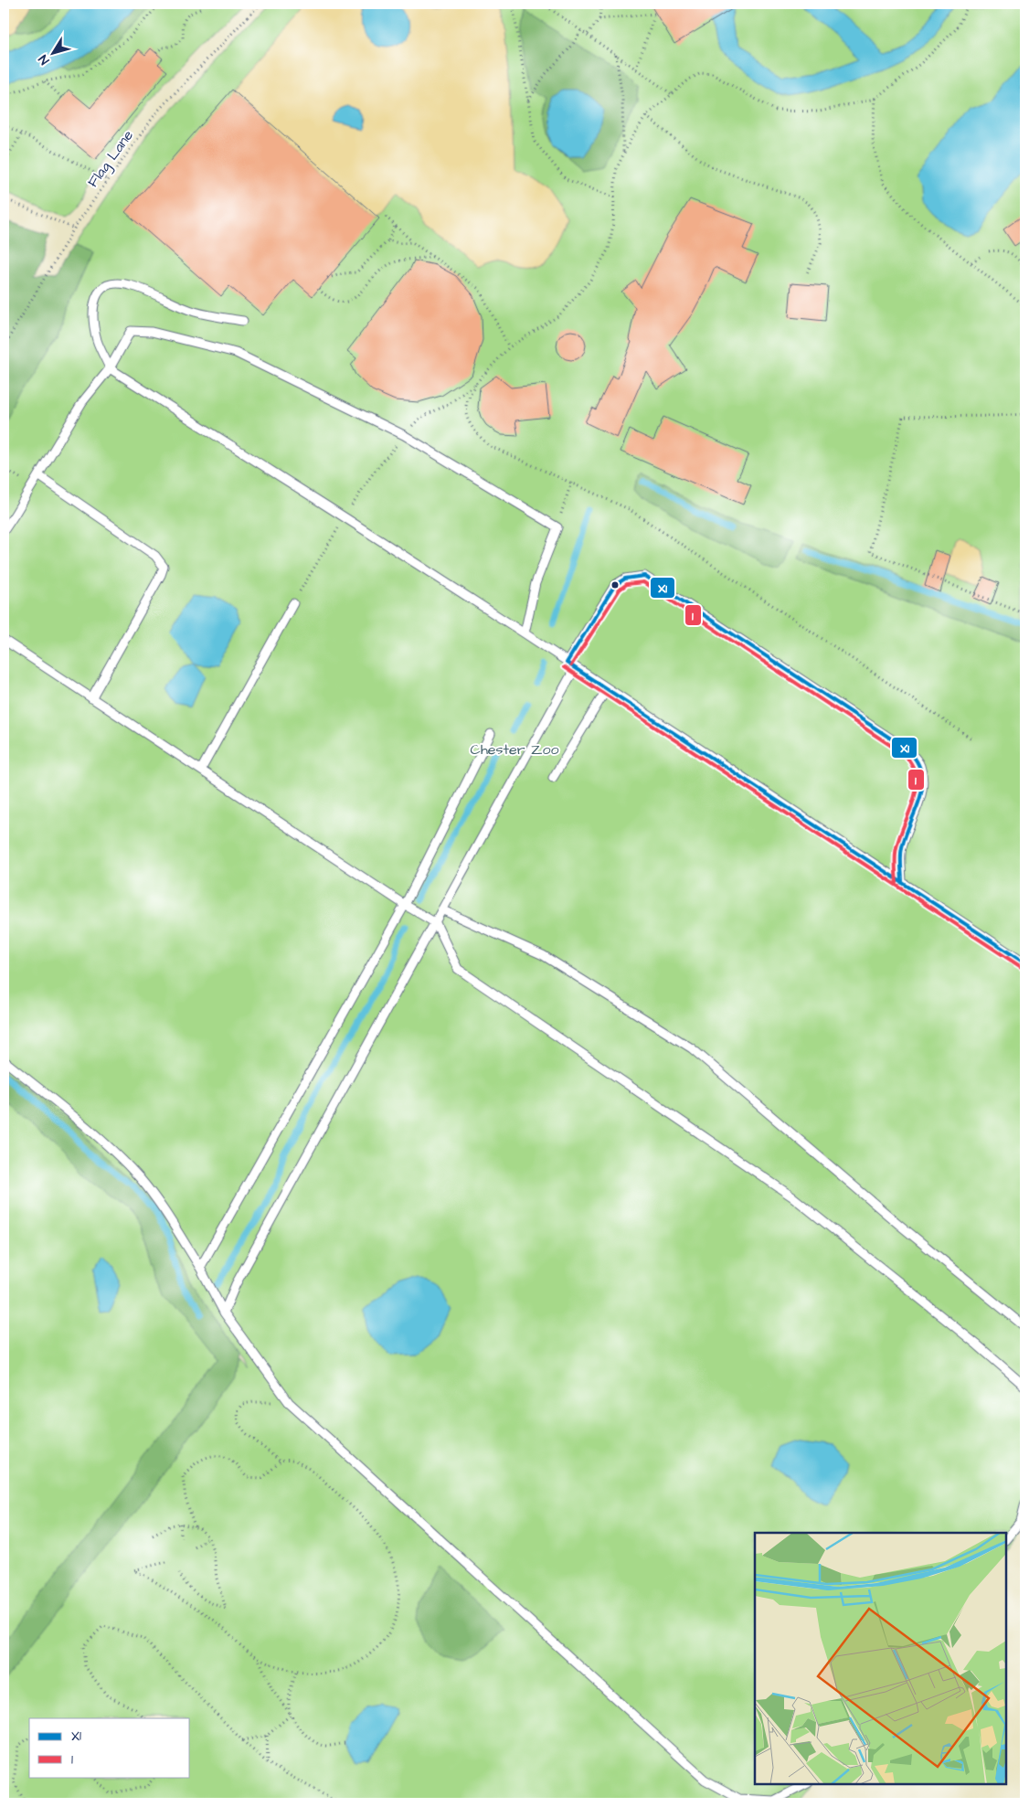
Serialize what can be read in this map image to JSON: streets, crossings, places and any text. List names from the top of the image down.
{
  "streets": {
    "path": ["Flag Lane"]
  },
  "parks": ["Chester Zoo"],
  "lines": ["transit line X1", "transit line 1"],
  "legend": ["X1", "1"],
  "north": "bottom left"
}
